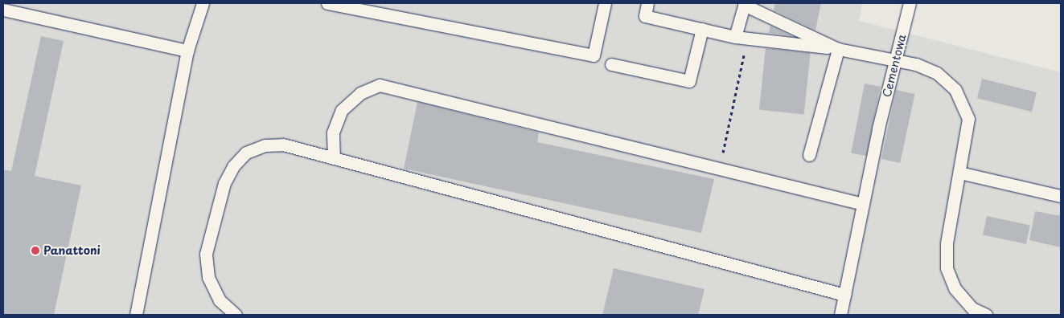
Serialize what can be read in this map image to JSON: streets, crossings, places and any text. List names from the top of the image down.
{
  "streets": {
    "lane": ["Cementowa"]
  },
  "places": ["Panattoni"]
}
